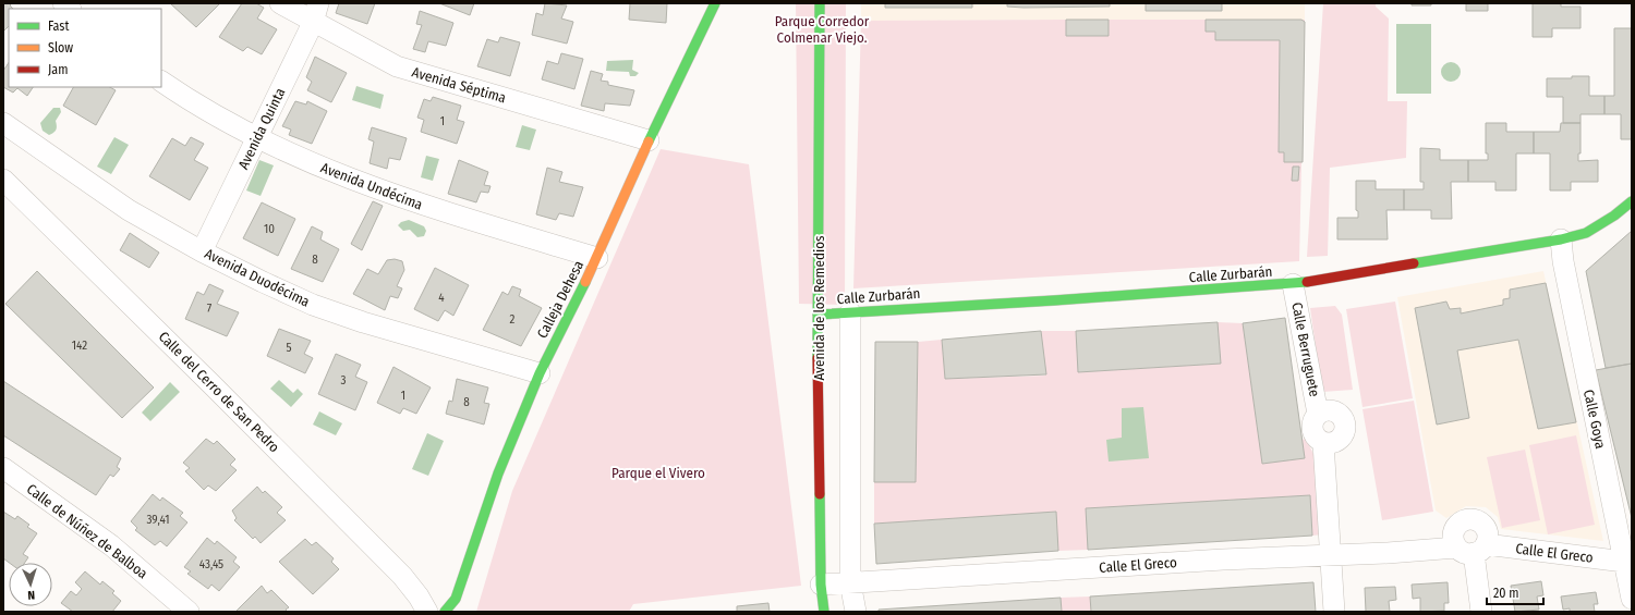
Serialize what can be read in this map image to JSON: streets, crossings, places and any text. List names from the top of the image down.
{
  "streets": {
    "street": [
      "Avenida Séptima",
      "Avenida Quinta",
      "Avenida Undécima",
      "Calle Zurbarán",
      "Avenida Duodécima",
      "Calleja Dehesa",
      "Avenida de los Remedios",
      "Calle Berruguete",
      "Calle del Cerro de San Pedro",
      "Calle Goya",
      "Calle de Núñez de Balboa",
      "Calle El Greco"
    ]
  },
  "crossings": [
    ["Avenida Séptima", "Avenida Quinta"],
    ["Avenida Séptima", "Calleja Dehesa"],
    ["Avenida Quinta", "Avenida Undécima"],
    ["Avenida Quinta", "Avenida Duodécima"],
    ["Avenida Undécima", "Calleja Dehesa"],
    ["Calle Zurbarán", "Avenida de los Remedios"],
    ["Calle Zurbarán", "Calle Berruguete"],
    ["Calle Zurbarán", "Calle Goya"],
    ["Avenida Duodécima", "Calleja Dehesa"],
    ["Avenida de los Remedios", "Calle El Greco"],
    ["Calle Goya", "Calle El Greco"]
  ],
  "parks": ["Parque Corredor Colmenar Viejo.", "Parque el Vivero"],
  "house_numbers": [
    "1",
    "10",
    "8",
    "4",
    "7",
    "2",
    "142",
    "5",
    "3",
    "1",
    "8",
    "39,41",
    "43,45"
  ],
  "legend": ["Fast", "Slow", "Jam"],
  "scale_bar": "20 m",
  "north": "bottom"
}
